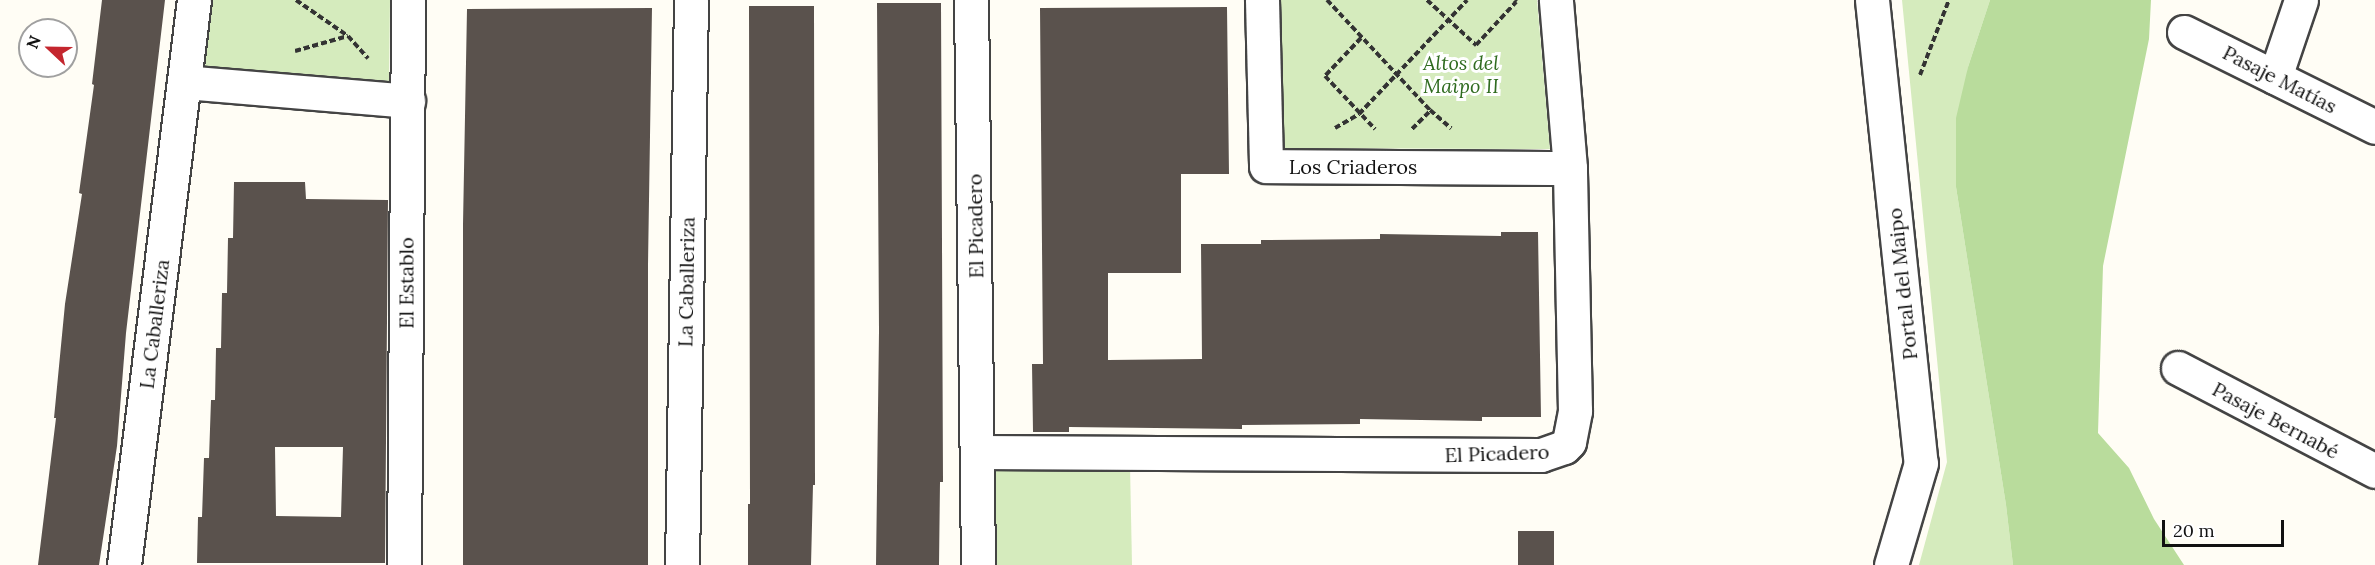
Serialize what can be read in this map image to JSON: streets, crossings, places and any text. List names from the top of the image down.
{
  "streets": {
    "street": [
      "Pasaje Matías",
      "Los Criaderos",
      "El Picadero",
      "La Caballeriza",
      "El Establo",
      "Portal del Maipo",
      "Pasaje Bernabé"
    ]
  },
  "crossings": [
    ["Los Criaderos", "El Picadero"]
  ],
  "parks": ["Altos del Maipo II"],
  "scale_bar": "20 m",
  "north": "left"
}
